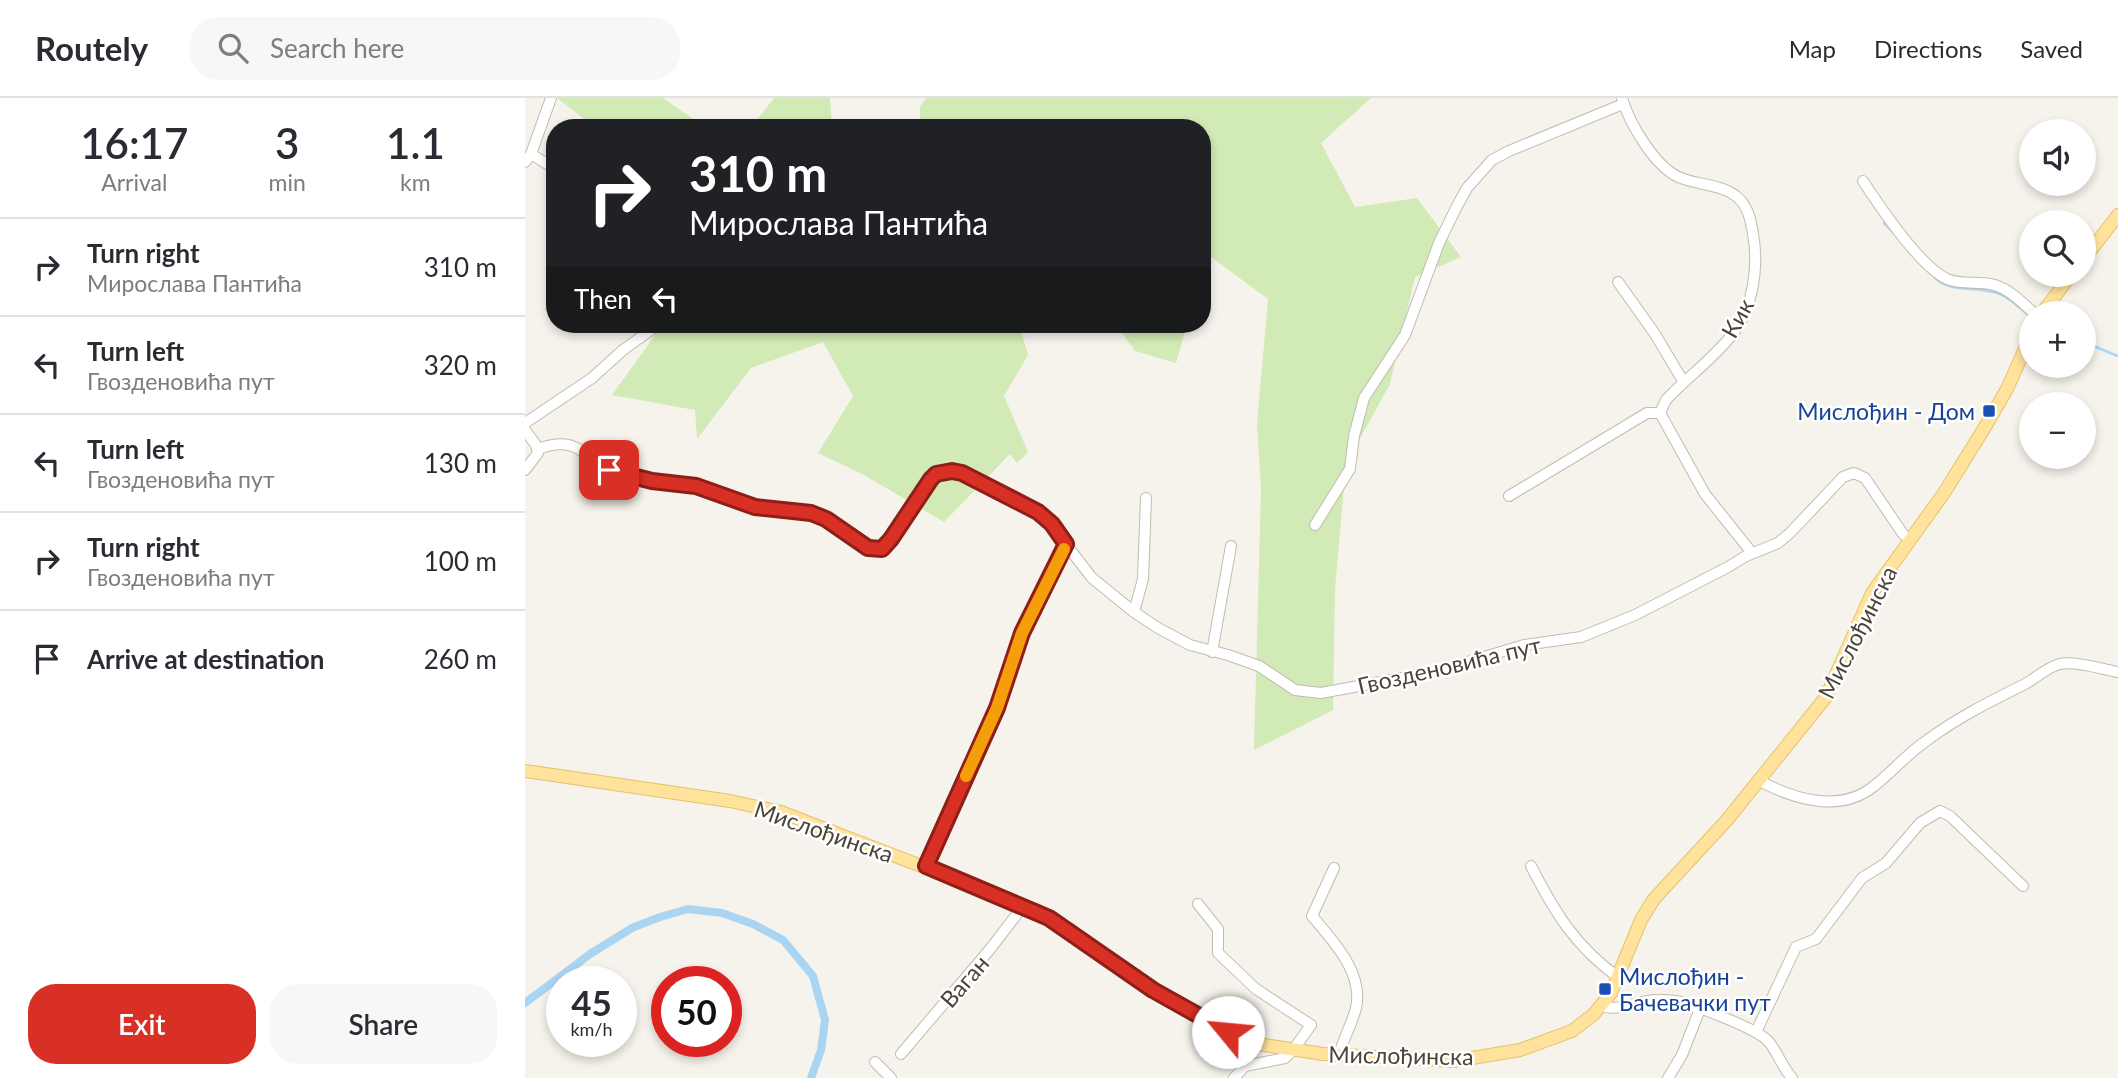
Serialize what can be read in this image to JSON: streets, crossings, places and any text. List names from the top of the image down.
{
  "streets": {
    "main road": ["Мислођинска"],
    "street": ["Кик", "Гвозденовића пут", "Ваган"]
  },
  "crossings": [
    ["Мислођинска", "Гвозденовића пут"],
    ["Мислођинска", "Ваган"]
  ],
  "places": {
    "transit": ["Мислођин - Дом", "Мислођин - Бачевачки пут"]
  },
  "page": {
    "header": "Routely",
    "search": "Search here",
    "nav": ["Map", "Directions", "Saved"],
    "eta": [
      "16:17",
      "Arrival",
      "3",
      "min",
      "1.1",
      "km"
    ],
    "map_buttons": ["+", "−"],
    "turn": ["310 m", "Мирослава Пантића"],
    "list": [
      {
        "name": "Turn right",
        "note": "Мирослава Пантића",
        "value": "310 m"
      },
      {
        "name": "Turn left",
        "note": "Гвозденовића пут",
        "value": "320 m"
      },
      {
        "name": "Turn left",
        "note": "Гвозденовића пут",
        "value": "130 m"
      },
      {
        "name": "Turn right",
        "note": "Гвозденовића пут",
        "value": "100 m"
      },
      {
        "name": "Arrive at destination",
        "value": "260 m"
      }
    ],
    "then": "Then",
    "speed": "45 km/h",
    "limit": "50",
    "buttons": ["Exit", "Share"]
  }
}
